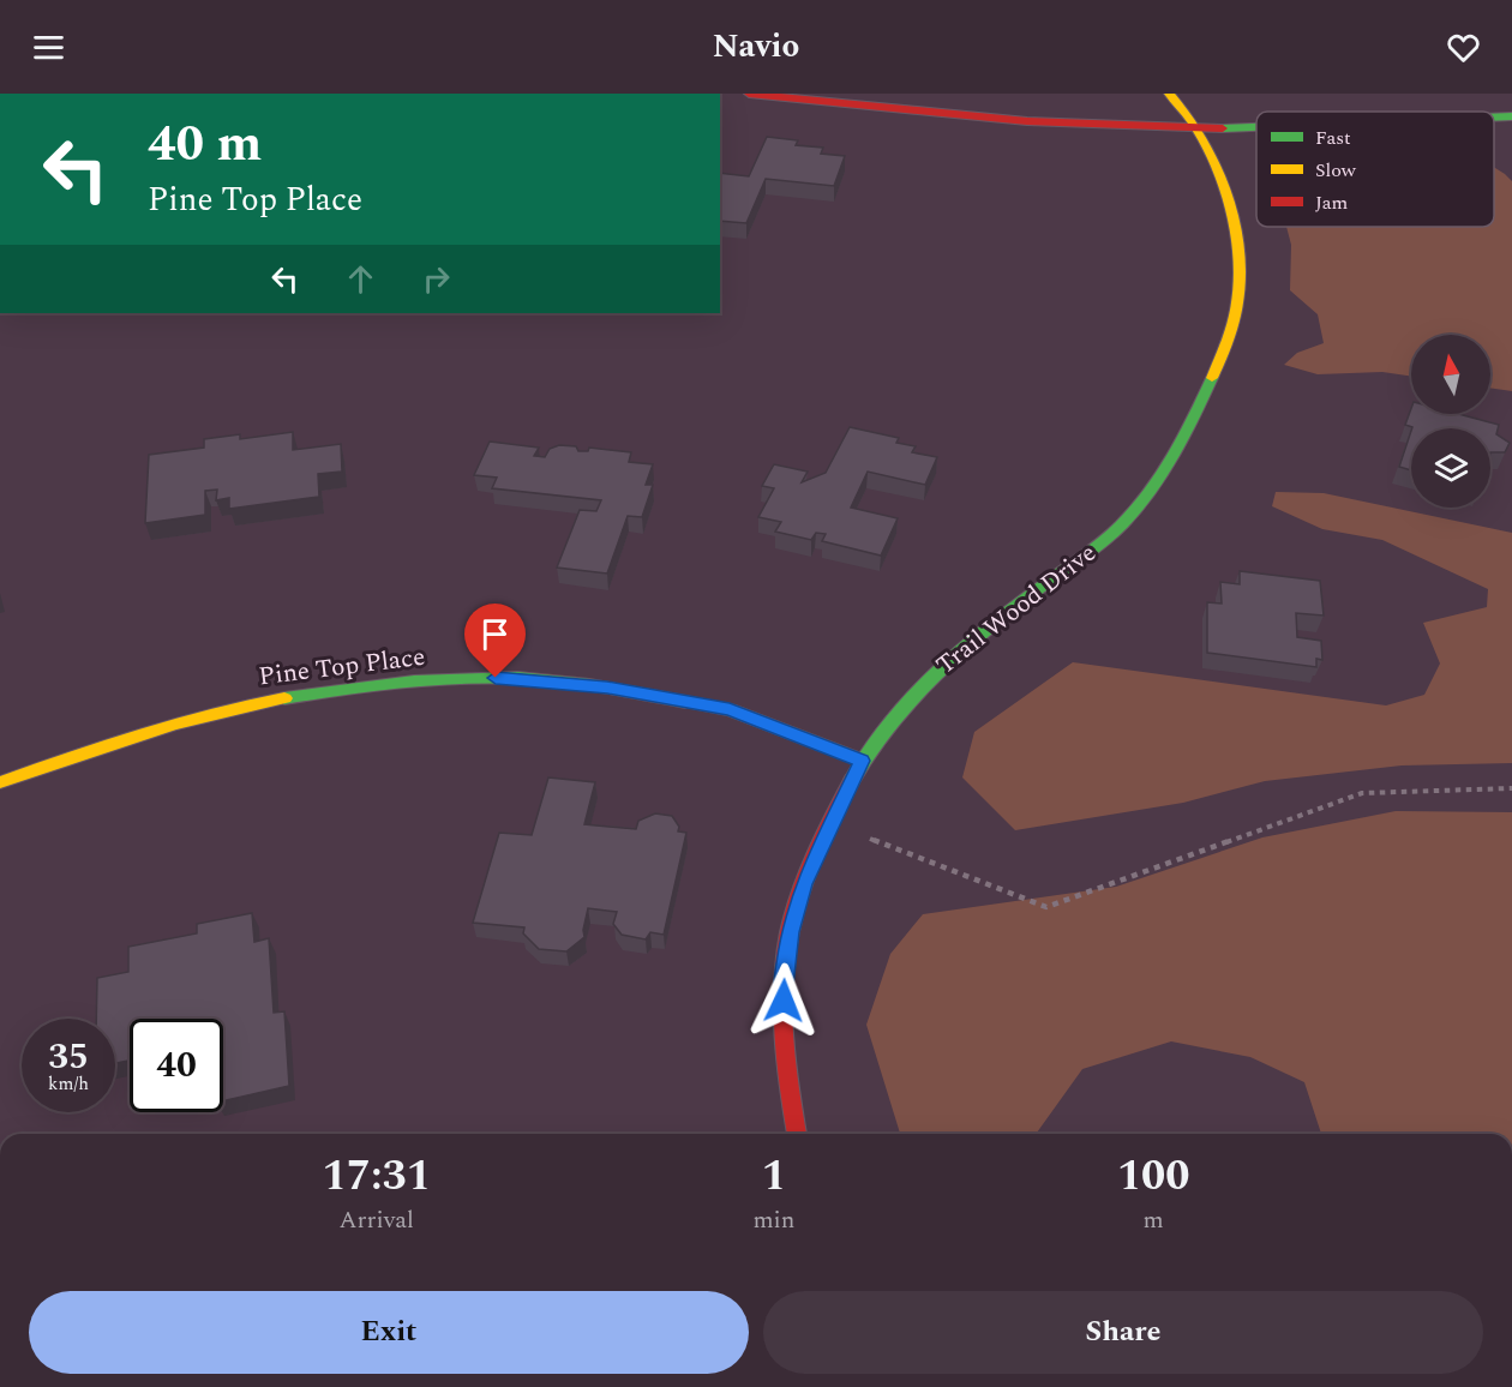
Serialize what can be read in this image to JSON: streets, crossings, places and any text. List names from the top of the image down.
{
  "streets": {
    "street": ["Trail Wood Drive", "Pine Top Place"]
  },
  "crossings": [
    ["Trail Wood Drive", "Pine Top Place"]
  ],
  "legend": ["Fast", "Slow", "Jam"],
  "north": "top",
  "page": {
    "header": "Navio",
    "turn": ["40 m", "Pine Top Place"],
    "speed": "35 km/h",
    "limit": "40",
    "eta": [
      "17:31",
      "Arrival",
      "1",
      "min",
      "100",
      "m"
    ],
    "buttons": ["Exit", "Share"]
  }
}
